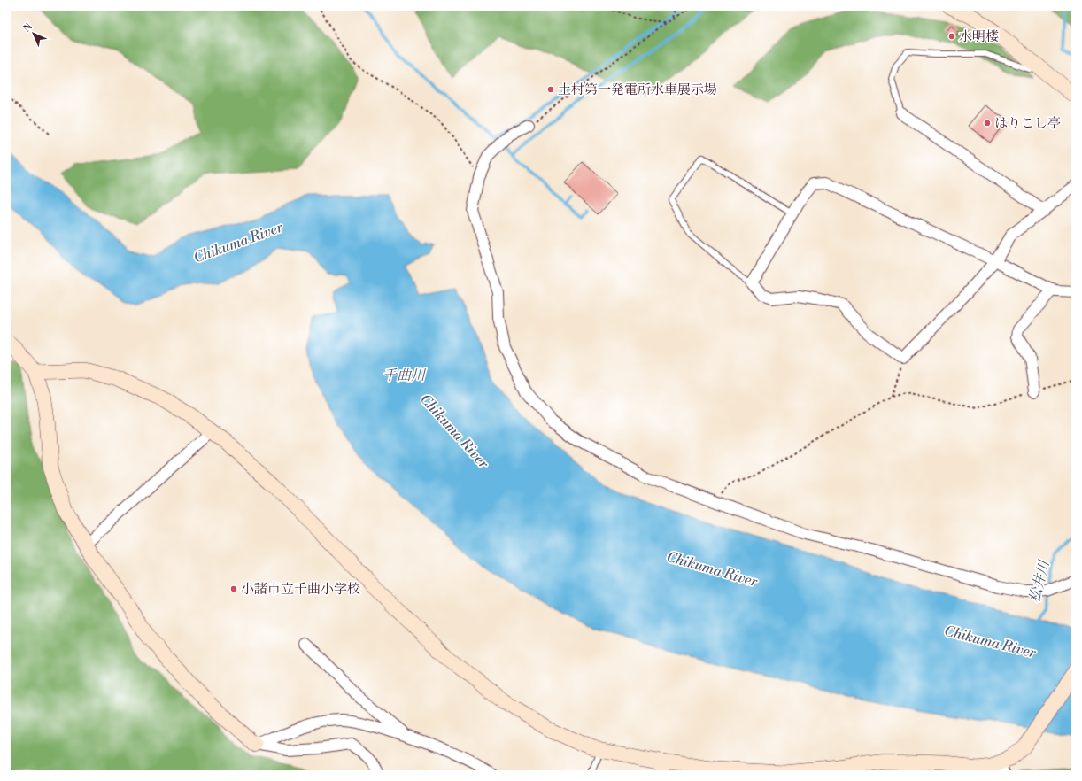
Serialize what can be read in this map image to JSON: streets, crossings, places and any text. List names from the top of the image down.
{
  "water": ["Chikuma River", "千曲川", "松井川"],
  "places": [
    "水明楼",
    "土村第一発電所水車展示場",
    "はりこし亭",
    "小諸市立千曲小学校"
  ],
  "north": "top left"
}
